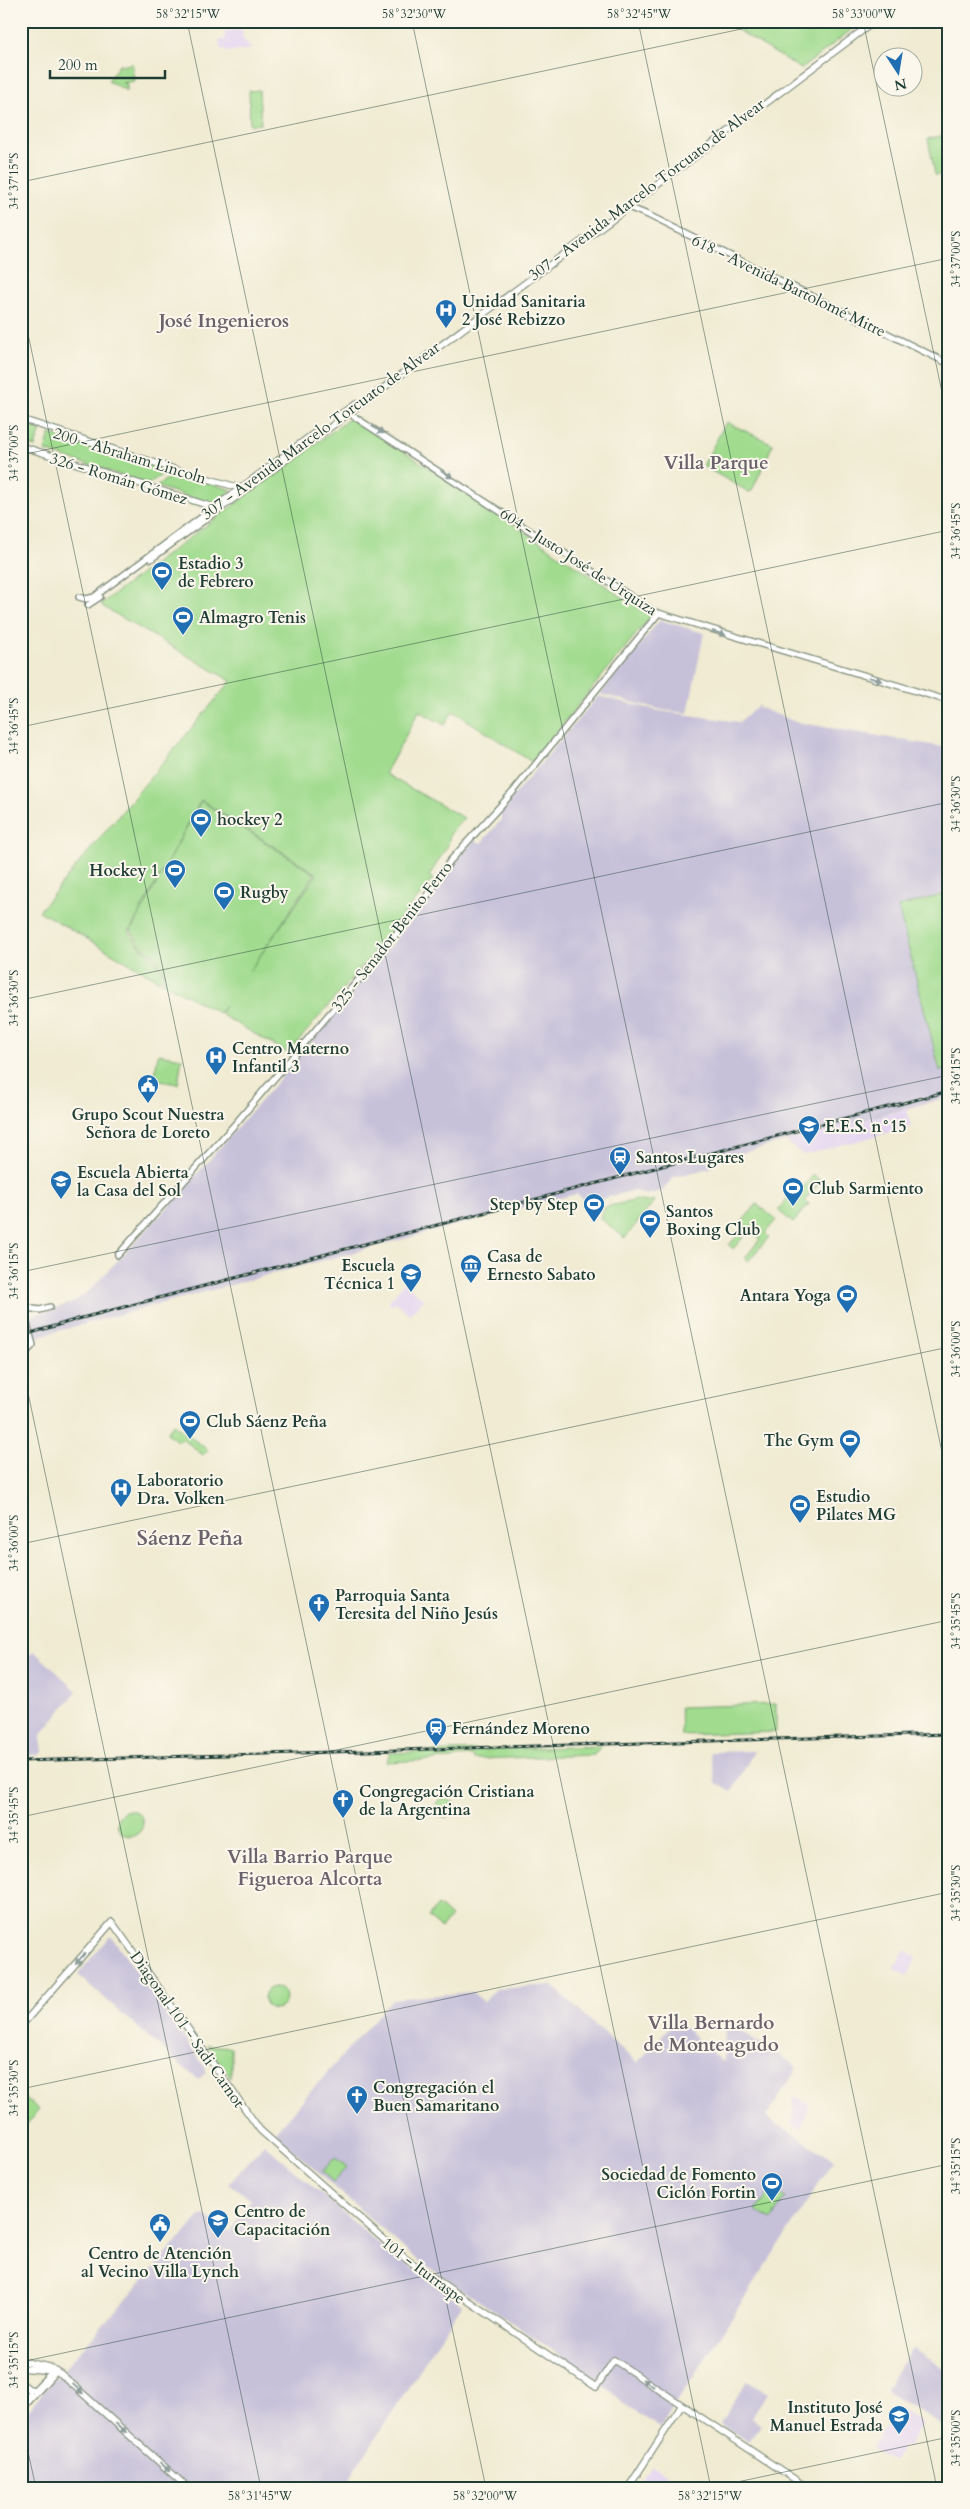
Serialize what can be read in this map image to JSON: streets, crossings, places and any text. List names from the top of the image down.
{
  "streets": {
    "main road": [
      "307 - Avenida Marcelo Torcuato de Alvear",
      "618 - Avenida Bartolomé Mitre",
      "200 - Abraham Lincoln",
      "326 - Román Gómez",
      "604 - Justo José de Urquiza",
      "325 - Senador Benito Ferro",
      "Diagonal 101 - Sadi Carnot",
      "101 - Iturraspe"
    ]
  },
  "crossings": [
    ["307 - Avenida Marcelo Torcuato de Alvear", "618 - Avenida Bartolomé Mitre"],
    ["307 - Avenida Marcelo Torcuato de Alvear", "200 - Abraham Lincoln"],
    ["307 - Avenida Marcelo Torcuato de Alvear", "326 - Román Gómez"],
    ["307 - Avenida Marcelo Torcuato de Alvear", "604 - Justo José de Urquiza"],
    ["604 - Justo José de Urquiza", "325 - Senador Benito Ferro"],
    ["Diagonal 101 - Sadi Carnot", "101 - Iturraspe"]
  ],
  "one_way": ["604 - Justo José de Urquiza", "101 - Iturraspe"],
  "districts": [
    "José Ingenieros",
    "Villa Parque",
    "Sáenz Peña",
    "Villa Barrio Parque Figueroa Alcorta",
    "Villa Bernardo de Monteagudo"
  ],
  "places": {
    "hospital": ["Unidad Sanitaria 2 José Rebizzo", "Centro Materno Infantil 3", "Laboratorio Dra. Volken"],
    "sports": [
      "Estadio 3 de Febrero",
      "Almagro Tenis",
      "hockey 2",
      "Hockey 1",
      "Rugby",
      "Club Sarmiento",
      "Step by Step",
      "Santos Boxing Club",
      "Antara Yoga",
      "Club Sáenz Peña",
      "The Gym",
      "Estudio Pilates MG",
      "Sociedad de Fomento Ciclón Fortin"
    ],
    "public building": ["Grupo Scout Nuestra Señora de Loreto", "Centro de Atención al Vecino Villa Lynch"],
    "school or university": [
      "E.E.S. n°15",
      "Escuela Abierta la Casa del Sol",
      "Escuela Técnica 1",
      "Centro de Capacitación",
      "Instituto José Manuel Estrada"
    ],
    "station": ["Santos Lugares", "Fernández Moreno"],
    "museum": ["Casa de Ernesto Sabato"],
    "church": ["Parroquia Santa Teresita del Niño Jesús", "Congregación Cristiana de la Argentina", "Congregación el Buen Samaritano"]
  },
  "scale_bar": "200 m",
  "north": "bottom",
  "coordinates": [
    "58°32'15\"W",
    "58°32'30\"W",
    "58°32'45\"W",
    "58°33'00\"W",
    "34°37'15\"S",
    "34°37'00\"S",
    "34°36'45\"S",
    "34°36'30\"S",
    "34°36'15\"S",
    "34°36'00\"S",
    "34°35'45\"S",
    "34°35'30\"S",
    "34°35'15\"S",
    "34°35'00\"S",
    "58°31'45\"W",
    "58°32'00\"W"
  ]
}
